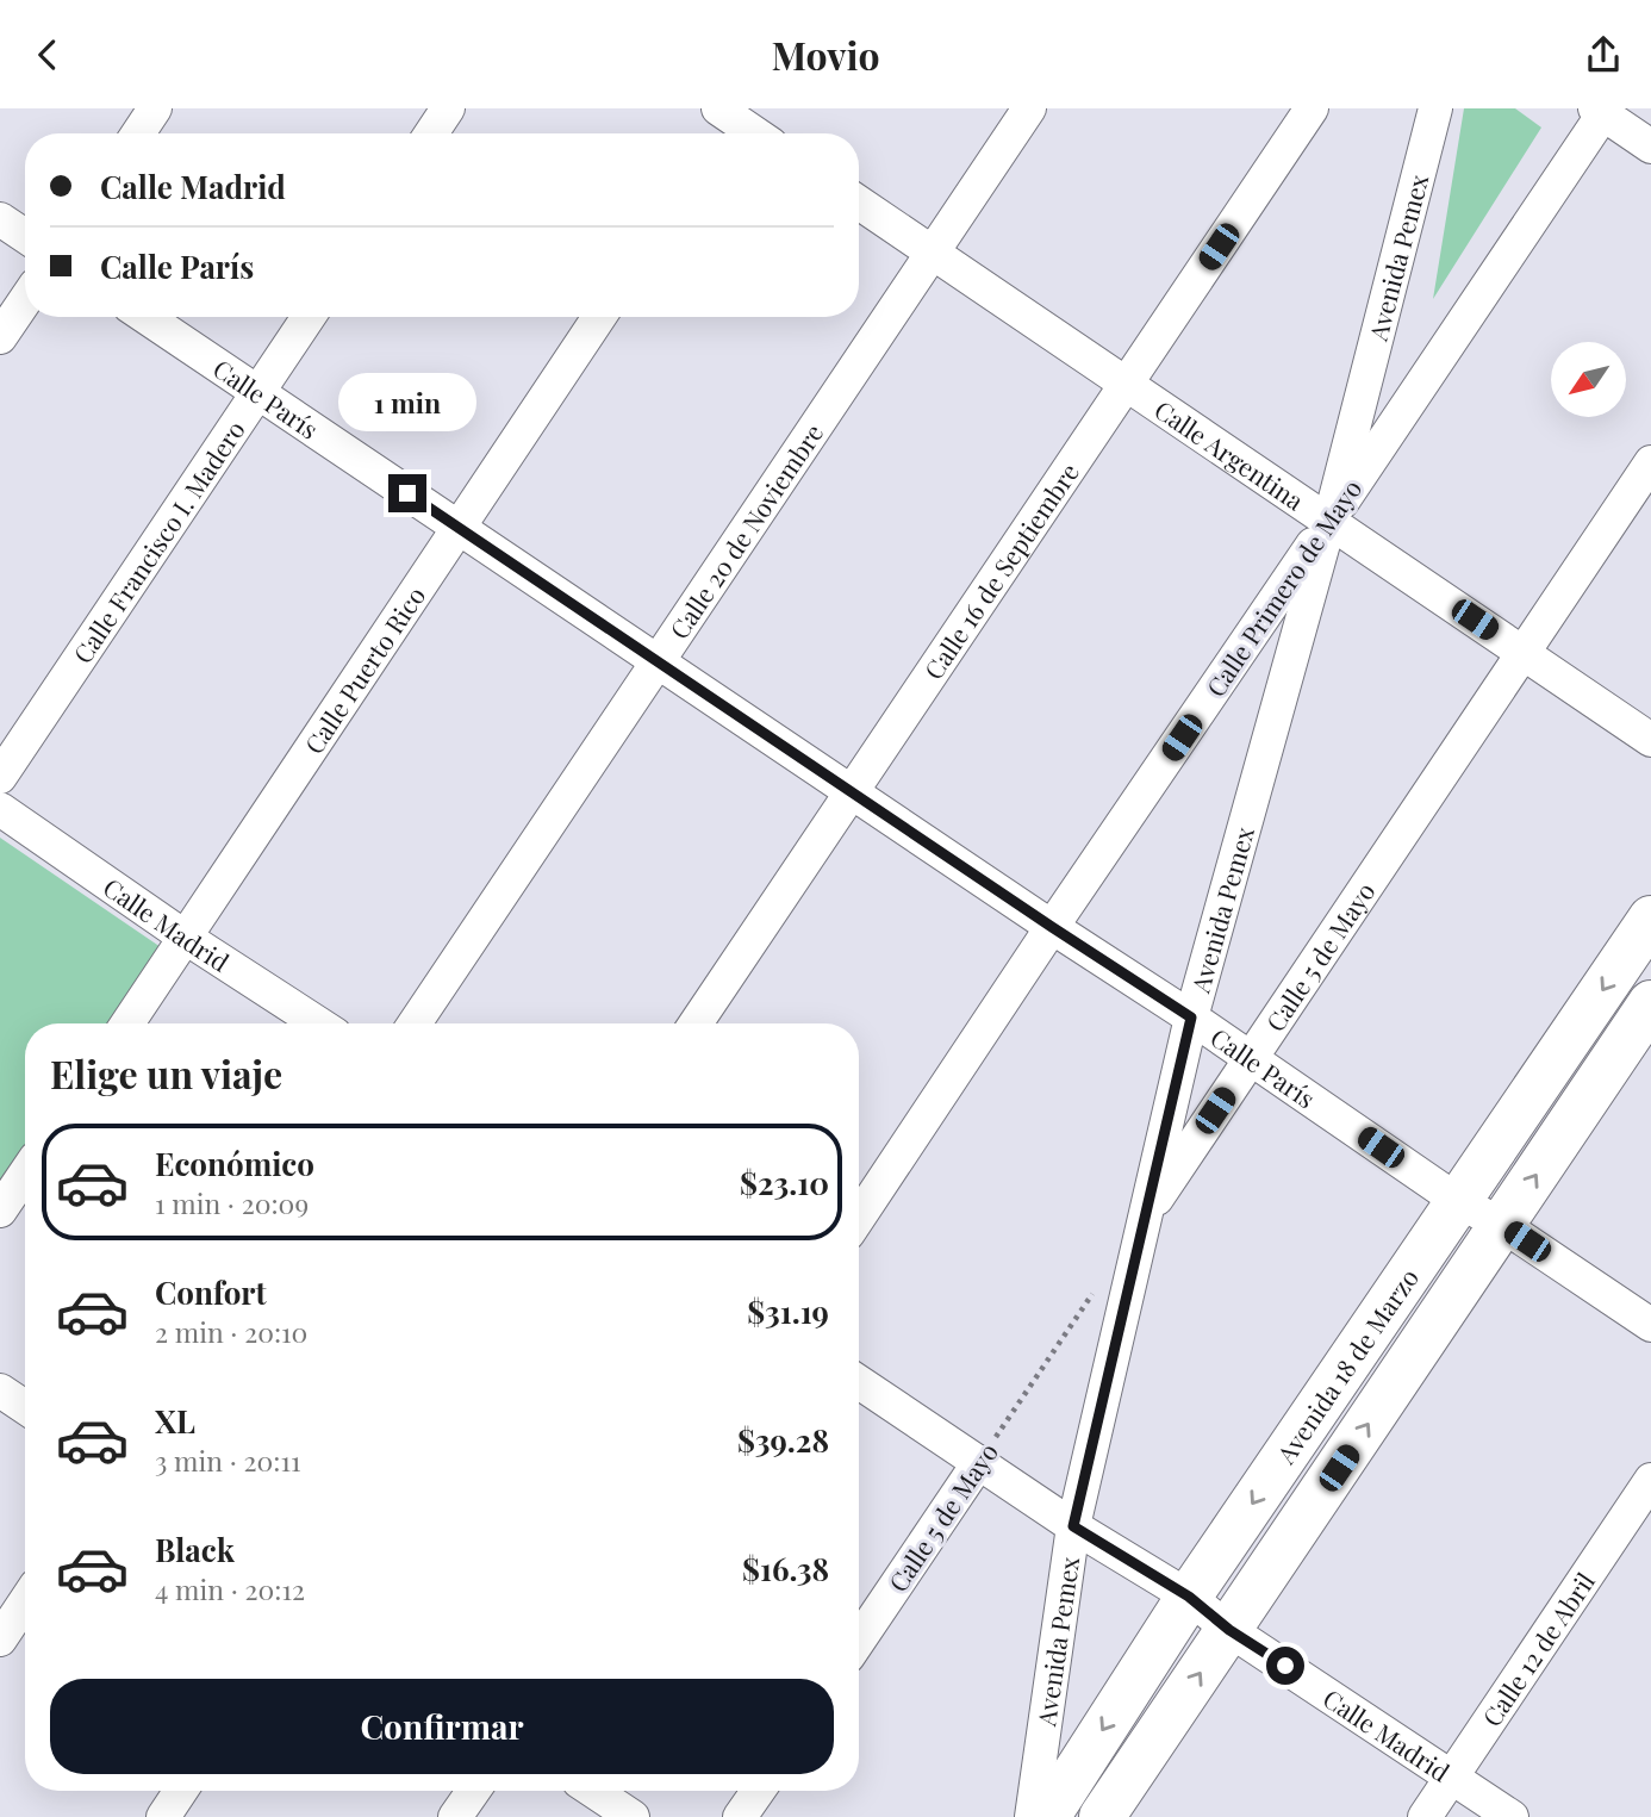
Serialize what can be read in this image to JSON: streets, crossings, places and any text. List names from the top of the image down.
{
  "streets": {
    "street": [
      "Avenida Pemex",
      "Calle París",
      "Calle Argentina",
      "Calle 20 de Noviembre",
      "Calle Francisco I. Madero",
      "Calle 16 de Septiembre",
      "Calle Primero de Mayo",
      "Calle Puerto Rico",
      "Calle Madrid",
      "Calle 5 de Mayo",
      "Avenida 18 de Marzo",
      "Calle 12 de Abril"
    ]
  },
  "crossings": [
    ["Avenida Pemex", "Calle París"],
    ["Avenida Pemex", "Calle Argentina"],
    ["Avenida Pemex", "Calle Primero de Mayo"],
    ["Avenida Pemex", "Calle Madrid"],
    ["Avenida Pemex", "Calle 5 de Mayo"],
    ["Calle París", "Calle 20 de Noviembre"],
    ["Calle París", "Calle Francisco I. Madero"],
    ["Calle París", "Calle 16 de Septiembre"],
    ["Calle París", "Calle Primero de Mayo"],
    ["Calle París", "Calle Puerto Rico"],
    ["Calle París", "Calle 5 de Mayo"],
    ["Calle París", "Avenida 18 de Marzo"],
    ["Calle Argentina", "Calle 20 de Noviembre"],
    ["Calle Argentina", "Calle 16 de Septiembre"],
    ["Calle Argentina", "Calle Primero de Mayo"],
    ["Calle Argentina", "Calle 5 de Mayo"],
    ["Calle Puerto Rico", "Calle Madrid"],
    ["Calle Madrid", "Calle 5 de Mayo"],
    ["Calle Madrid", "Avenida 18 de Marzo"],
    ["Calle Madrid", "Calle 12 de Abril"]
  ],
  "north": "bottom left",
  "page": {
    "header": "Movio",
    "banner": ["Calle Madrid", "Calle París"],
    "bubble": "1 min",
    "heading": "Elige un viaje",
    "list": [
      {
        "name": "Económico",
        "note": "1 min · 20:09",
        "value": "$23.10"
      },
      {
        "name": "Confort",
        "note": "2 min · 20:10",
        "value": "$31.19"
      },
      {
        "name": "XL",
        "note": "3 min · 20:11",
        "value": "$39.28"
      },
      {
        "name": "Black",
        "note": "4 min · 20:12",
        "value": "$16.38"
      }
    ],
    "buttons": "Confirmar"
  }
}
